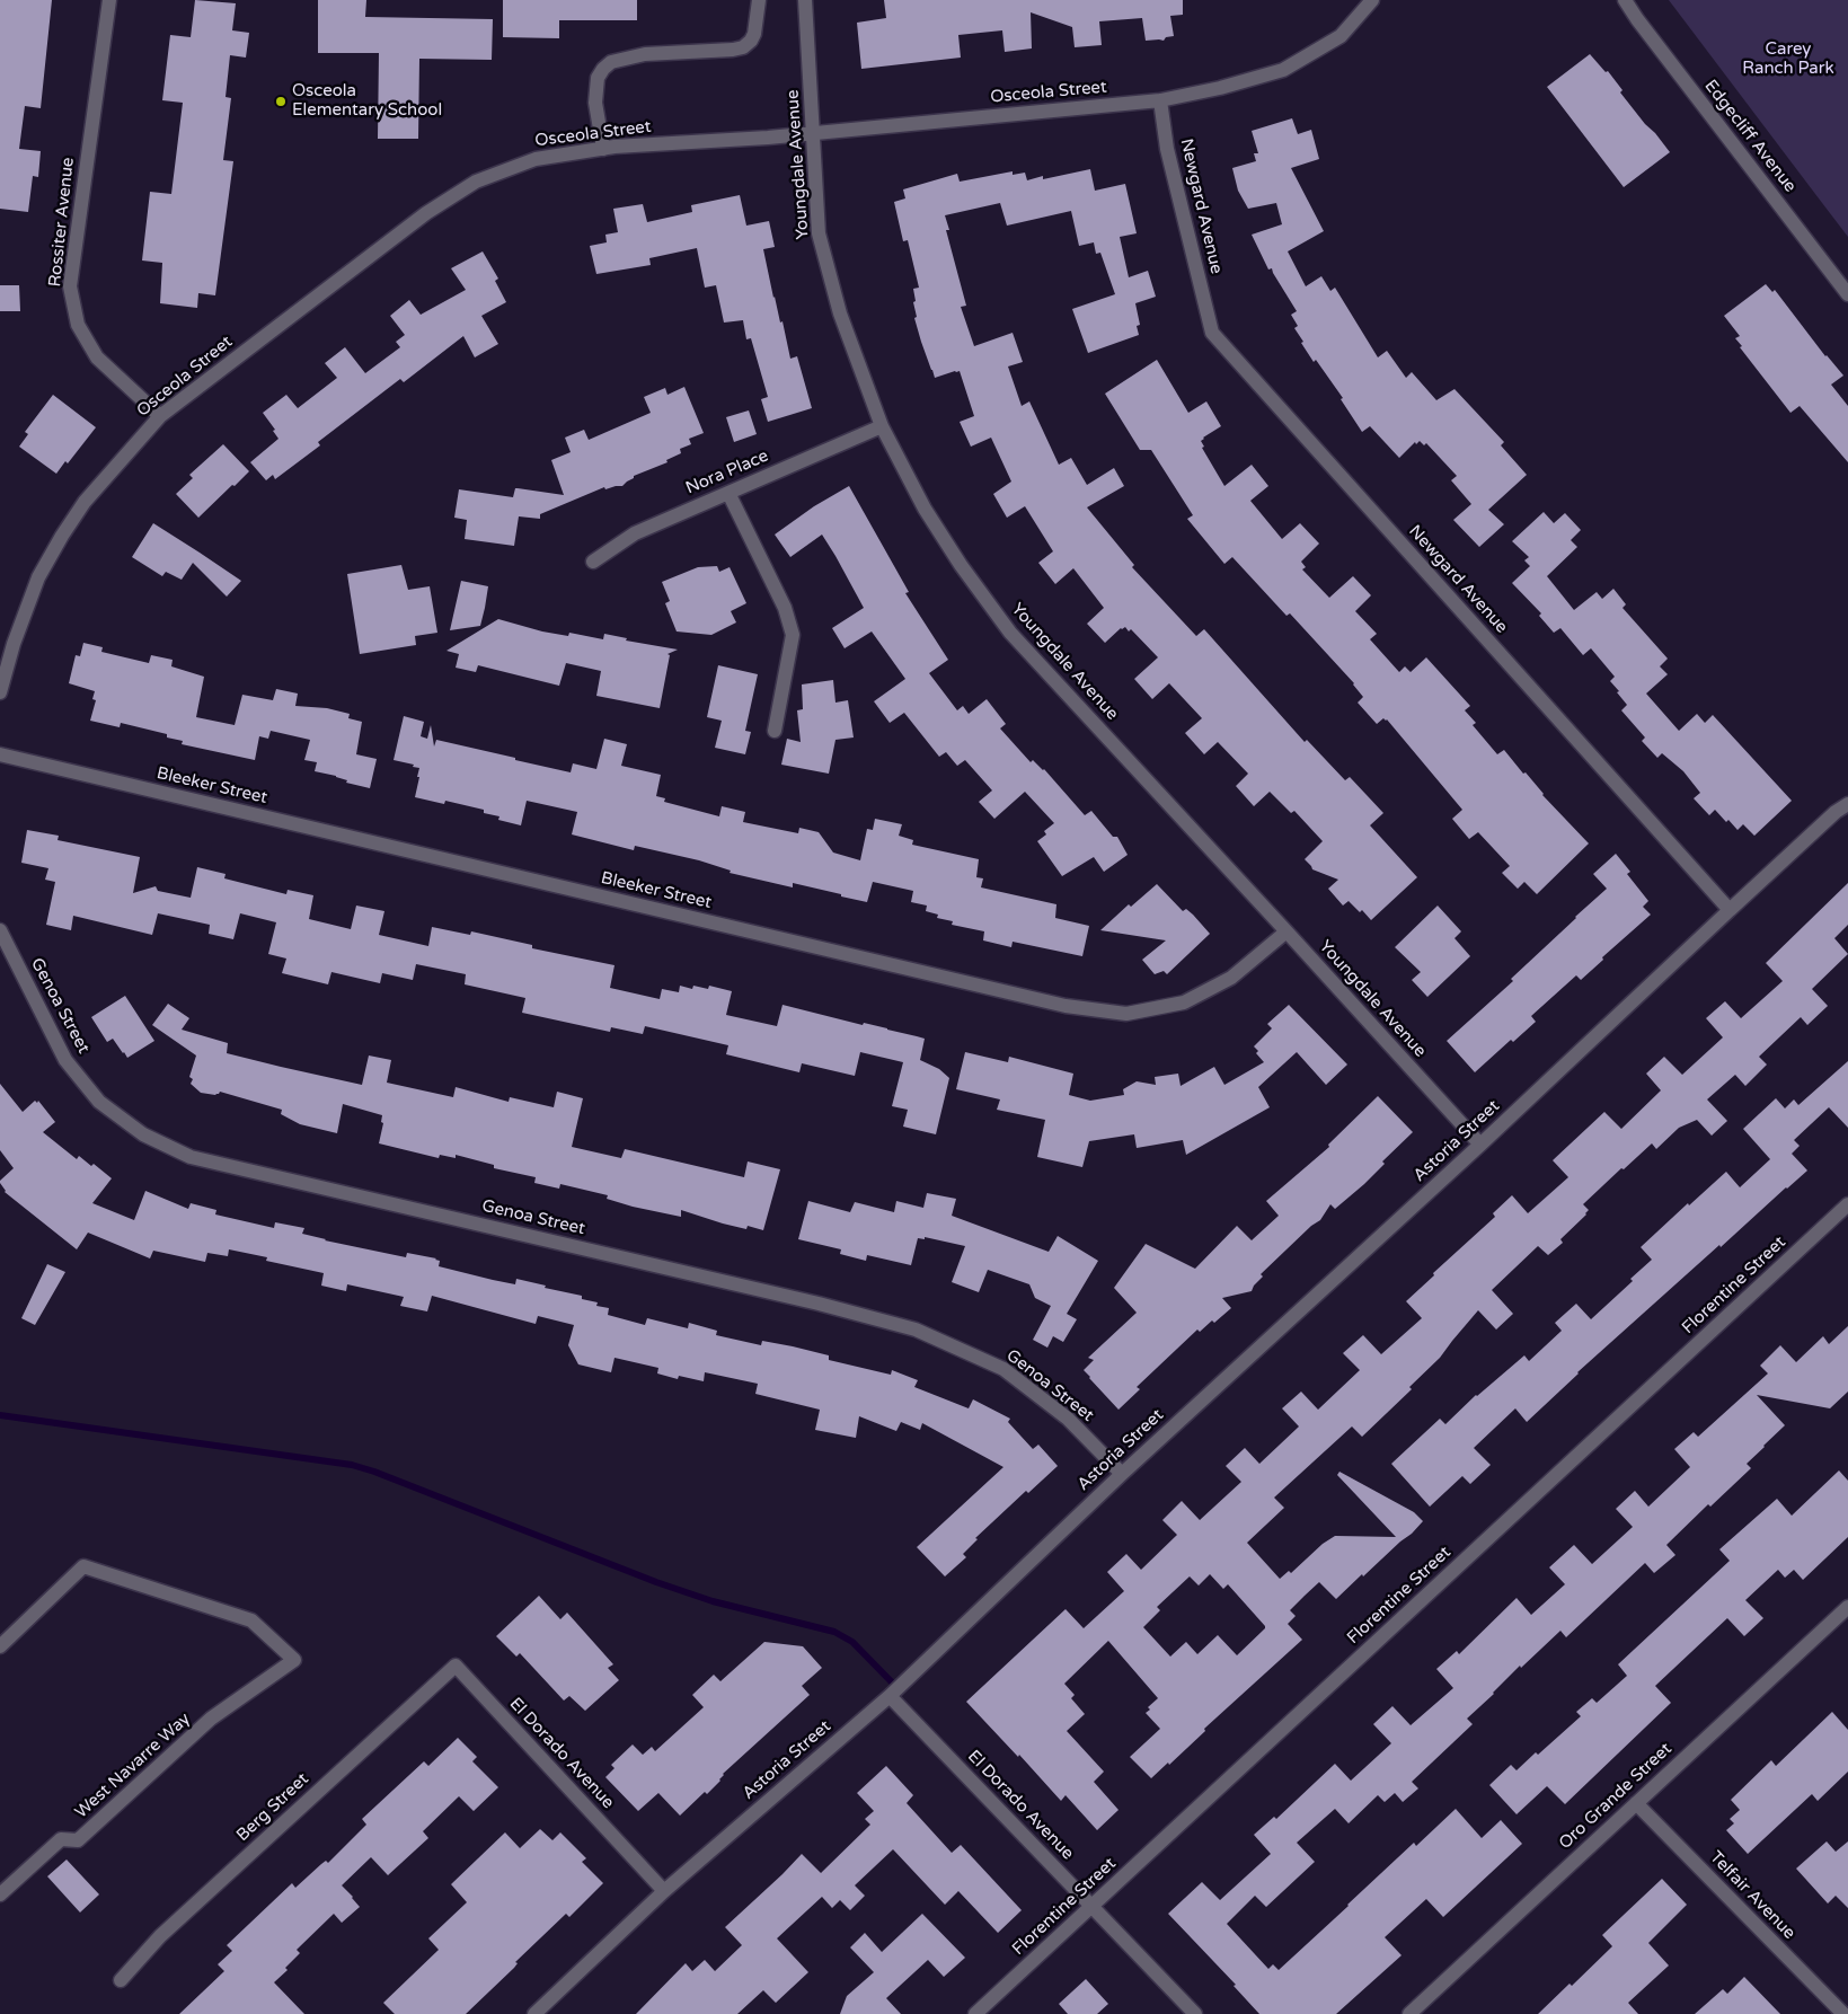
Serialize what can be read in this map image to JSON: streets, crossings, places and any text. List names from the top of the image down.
{
  "streets": {
    "street": [
      "Osceola Street",
      "Edgecliff Avenue",
      "Youngdale Avenue",
      "Newgard Avenue",
      "Rossiter Avenue",
      "Nora Place",
      "Bleeker Street",
      "Genoa Street",
      "Astoria Street",
      "Florentine Street",
      "El Dorado Avenue",
      "West Navarre Way",
      "Oro Grande Street",
      "Berg Street",
      "Telfair Avenue"
    ]
  },
  "crossings": [
    ["Osceola Street", "Youngdale Avenue"],
    ["Osceola Street", "Newgard Avenue"],
    ["Osceola Street", "Rossiter Avenue"],
    ["Youngdale Avenue", "Nora Place"],
    ["Youngdale Avenue", "Bleeker Street"],
    ["Youngdale Avenue", "Astoria Street"],
    ["Newgard Avenue", "Astoria Street"],
    ["Genoa Street", "Astoria Street"],
    ["Astoria Street", "El Dorado Avenue"],
    ["Florentine Street", "El Dorado Avenue"],
    ["El Dorado Avenue", "Berg Street"],
    ["Oro Grande Street", "Telfair Avenue"]
  ],
  "parks": ["Carey Ranch Park"],
  "places": ["Osceola Elementary School"]
}
